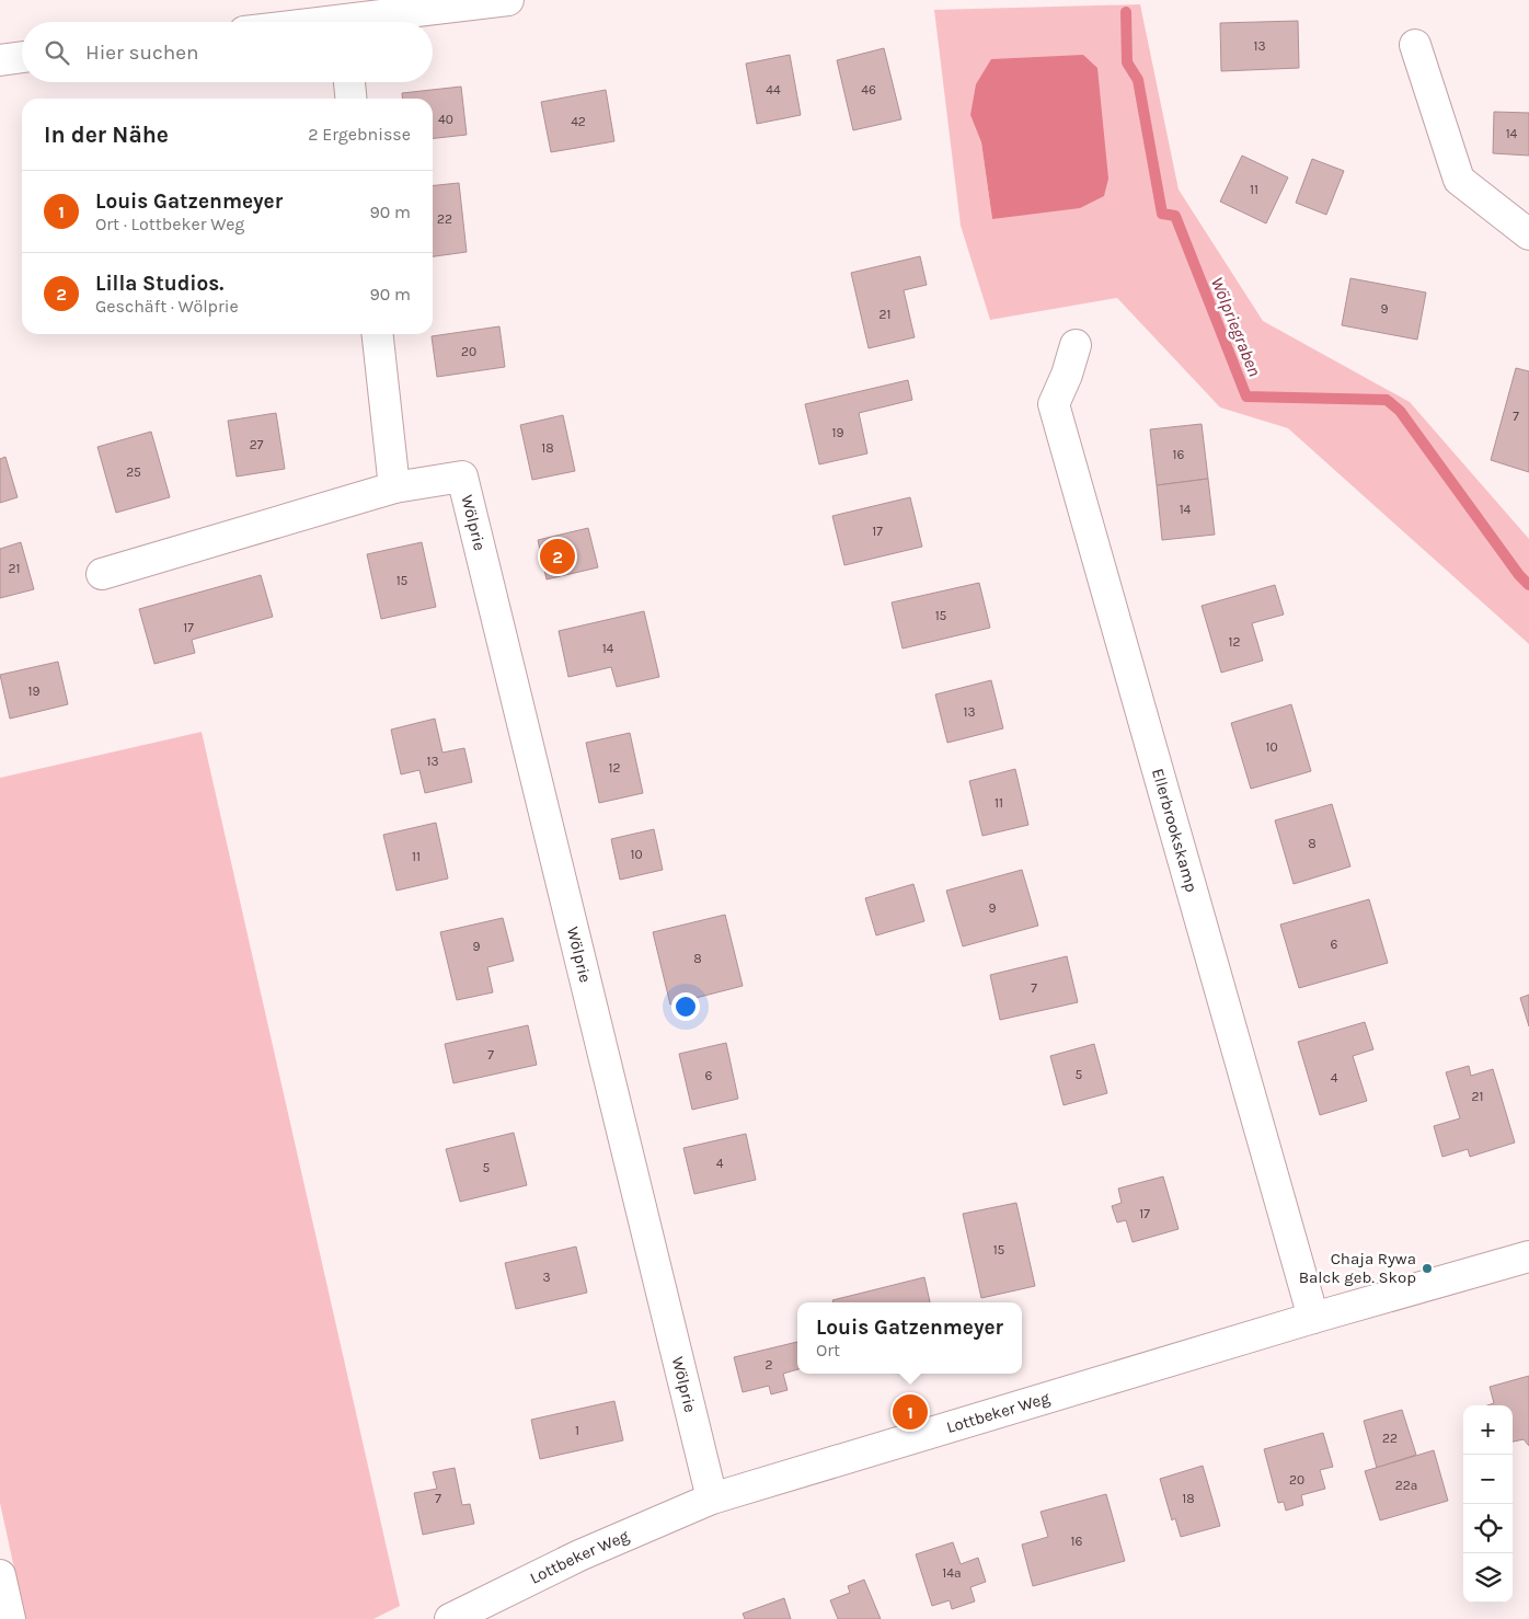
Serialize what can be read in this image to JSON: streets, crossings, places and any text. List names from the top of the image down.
{
  "streets": {
    "street": ["Wölprie", "Ellerbrookskamp", "Lottbeker Weg"]
  },
  "crossings": [
    ["Wölprie", "Lottbeker Weg"],
    ["Ellerbrookskamp", "Lottbeker Weg"]
  ],
  "water": ["Wölpriegraben"],
  "places": ["Chaja Rywa Balck geb. Skop"],
  "house_numbers": [
    "13",
    "44",
    "46",
    "40",
    "42",
    "14",
    "11",
    "22",
    "9",
    "21",
    "20",
    "7",
    "19",
    "27",
    "18",
    "16",
    "25",
    "14",
    "17",
    "21",
    "15",
    "15",
    "17",
    "12",
    "14",
    "19",
    "13",
    "10",
    "13",
    "12",
    "11",
    "8",
    "10",
    "11",
    "9",
    "6",
    "9",
    "8",
    "7",
    "7",
    "5",
    "6",
    "4",
    "21",
    "4",
    "5",
    "17",
    "15",
    "3",
    "2",
    "1",
    "22",
    "20",
    "22a",
    "7",
    "18",
    "16",
    "14a"
  ],
  "page": {
    "search": "Hier suchen",
    "heading": ["In der Nähe", "2 Ergebnisse"],
    "list": [
      {
        "mark": "1",
        "name": "Louis Gatzenmeyer",
        "note": "Ort · Lottbeker Weg",
        "value": "90 m"
      },
      {
        "mark": "2",
        "name": "Lilla Studios.",
        "note": "Geschäft · Wölprie",
        "value": "90 m"
      }
    ],
    "pins": ["2", "1"],
    "popup": ["Louis Gatzenmeyer", "Ort"],
    "map_buttons": ["+", "−"]
  }
}
